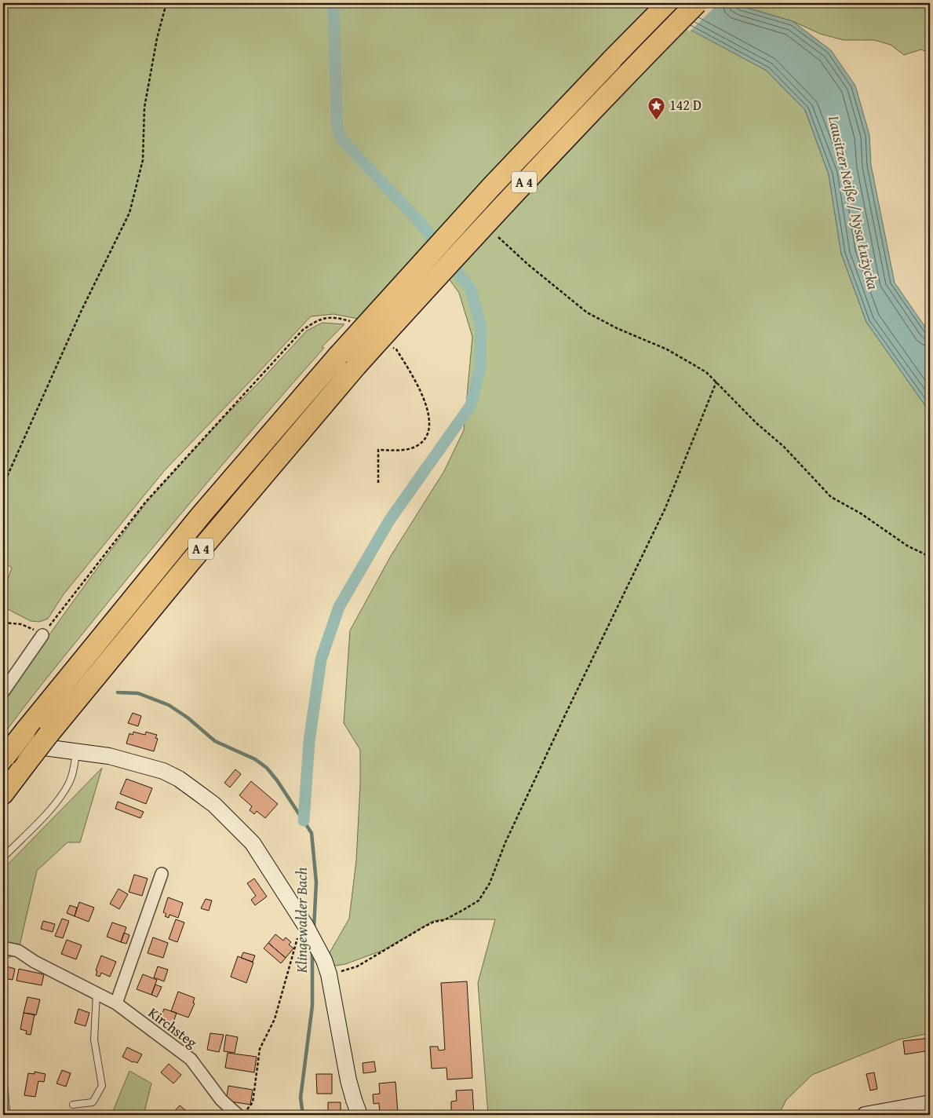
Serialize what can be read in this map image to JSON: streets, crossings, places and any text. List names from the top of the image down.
{
  "streets": {
    "highway": ["A 4"],
    "street": ["Kirchsteg"]
  },
  "water": ["Lausitzer Neiße / Nysa Łużycka", "Klingewalder Bach"],
  "places": {
    "place": ["142 D"]
  }
}
